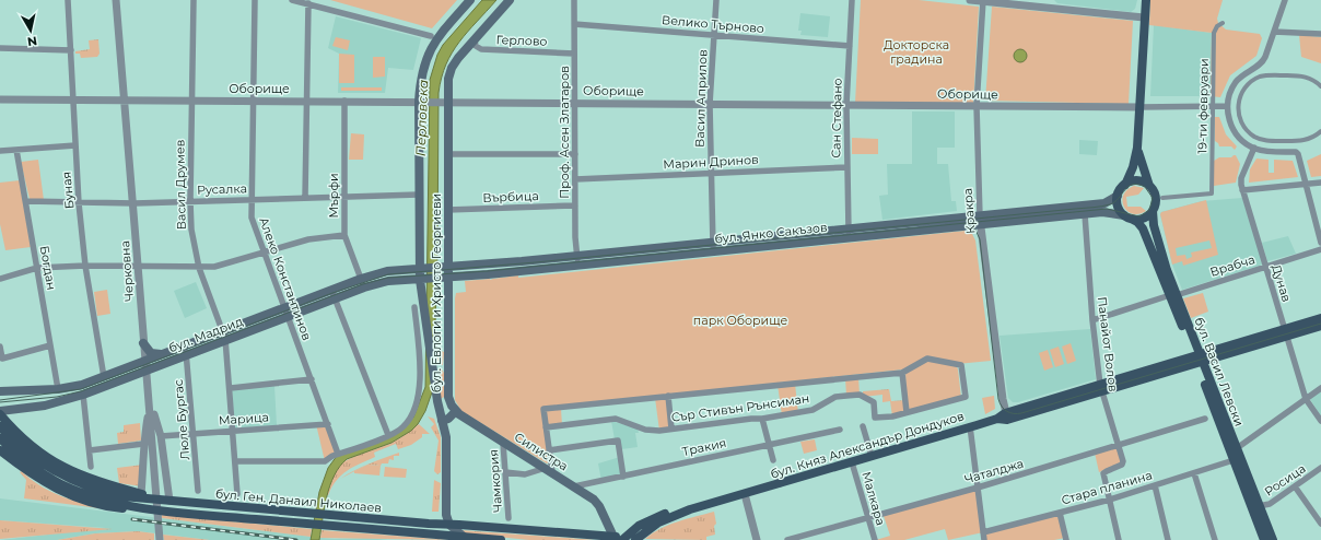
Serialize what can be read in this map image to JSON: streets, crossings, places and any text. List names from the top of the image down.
{
  "streets": {
    "main road": [
      "бул. Янко Сакъзов",
      "бул. Евлоги и Христо Георгиеви",
      "бул. Мадрид",
      "бул. Васил Левски",
      "бул. Княз Александър Дондуков",
      "Силистра",
      "бул. Ген. Данаил Николаев"
    ],
    "street": [
      "Велико Търново",
      "Герлово",
      "Оборище",
      "Васил Априлов",
      "19-ти февруари",
      "Сан Стефано",
      "Проф. Асен Златаров",
      "Марин Дринов",
      "Васил Друмев",
      "Русалка",
      "Буная",
      "Мърфи",
      "Върбица",
      "Кракра",
      "Врабча",
      "Богдан",
      "Черковна",
      "Алеко Константинов",
      "Дунав",
      "Панайот Волов",
      "Сър Стивън Рънсиман",
      "Марица",
      "Люле Бургас",
      "Тракия",
      "Чаталджа",
      "Росица",
      "Чамкория",
      "Стара планина",
      "Малкара"
    ]
  },
  "crossings": [
    ["Велико Търново", "Васил Априлов"],
    ["Велико Търново", "Сан Стефано"],
    ["Велико Търново", "Проф. Асен Златаров"],
    ["Герлово", "Проф. Асен Златаров"],
    ["Герлово", "бул. Евлоги и Христо Георгиеви"],
    ["Оборище", "Васил Априлов"],
    ["Оборище", "19-ти февруари"],
    ["Оборище", "Сан Стефано"],
    ["Оборище", "Проф. Асен Златаров"],
    ["Оборище", "Васил Друмев"],
    ["Оборище", "Буная"],
    ["Оборище", "Мърфи"],
    ["Оборище", "Кракра"],
    ["Оборище", "Черковна"],
    ["Оборище", "Алеко Константинов"],
    ["Оборище", "бул. Евлоги и Христо Георгиеви"],
    ["Васил Априлов", "Марин Дринов"],
    ["Васил Априлов", "бул. Янко Сакъзов"],
    ["Сан Стефано", "Марин Дринов"],
    ["Сан Стефано", "бул. Янко Сакъзов"],
    ["Проф. Асен Златаров", "Марин Дринов"],
    ["Проф. Асен Златаров", "Върбица"],
    ["Проф. Асен Златаров", "бул. Янко Сакъзов"],
    ["Васил Друмев", "Русалка"],
    ["Васил Друмев", "бул. Евлоги и Христо Георгиеви"],
    ["Васил Друмев", "бул. Мадрид"],
    ["Васил Друмев", "Марица"],
    ["Русалка", "Буная"],
    ["Русалка", "Мърфи"],
    ["Русалка", "Богдан"],
    ["Русалка", "Черковна"],
    ["Русалка", "Алеко Константинов"],
    ["Русалка", "бул. Евлоги и Христо Георгиеви"],
    ["Буная", "бул. Мадрид"],
    ["Мърфи", "бул. Мадрид"],
    ["Върбица", "бул. Евлоги и Христо Георгиеви"],
    ["Кракра", "бул. Янко Сакъзов"],
    ["Кракра", "бул. Княз Александър Дондуков"],
    ["бул. Янко Сакъзов", "бул. Евлоги и Христо Георгиеви"],
    ["бул. Янко Сакъзов", "бул. Мадрид"],
    ["бул. Янко Сакъзов", "Панайот Волов"],
    ["бул. Янко Сакъзов", "бул. Васил Левски"],
    ["Врабча", "Дунав"],
    ["Врабча", "Панайот Волов"],
    ["Врабча", "бул. Васил Левски"],
    ["Богдан", "бул. Мадрид"],
    ["Черковна", "бул. Мадрид"],
    ["Алеко Константинов", "бул. Евлоги и Христо Георгиеви"],
    ["Алеко Константинов", "бул. Мадрид"],
    ["Алеко Константинов", "Марица"],
    ["Дунав", "бул. Княз Александър Дондуков"],
    ["бул. Евлоги и Христо Георгиеви", "бул. Мадрид"],
    ["бул. Евлоги и Христо Георгиеви", "Силистра"],
    ["бул. Евлоги и Христо Георгиеви", "бул. Ген. Данаил Николаев"],
    ["бул. Мадрид", "Люле Бургас"],
    ["Панайот Волов", "бул. Княз Александър Дондуков"],
    ["Панайот Волов", "Чаталджа"],
    ["Панайот Волов", "Стара планина"],
    ["бул. Васил Левски", "бул. Княз Александър Дондуков"],
    ["бул. Васил Левски", "Росица"],
    ["бул. Васил Левски", "Стара планина"],
    ["Марица", "Люле Бургас"],
    ["бул. Княз Александър Дондуков", "Малкара"],
    ["Тракия", "Силистра"],
    ["Силистра", "Чамкория"],
    ["Силистра", "бул. Ген. Данаил Николаев"],
    ["Чаталджа", "Малкара"]
  ],
  "water": ["Перловска"],
  "parks": ["Докторска градина", "парк Оборище"],
  "north": "bottom"
}
